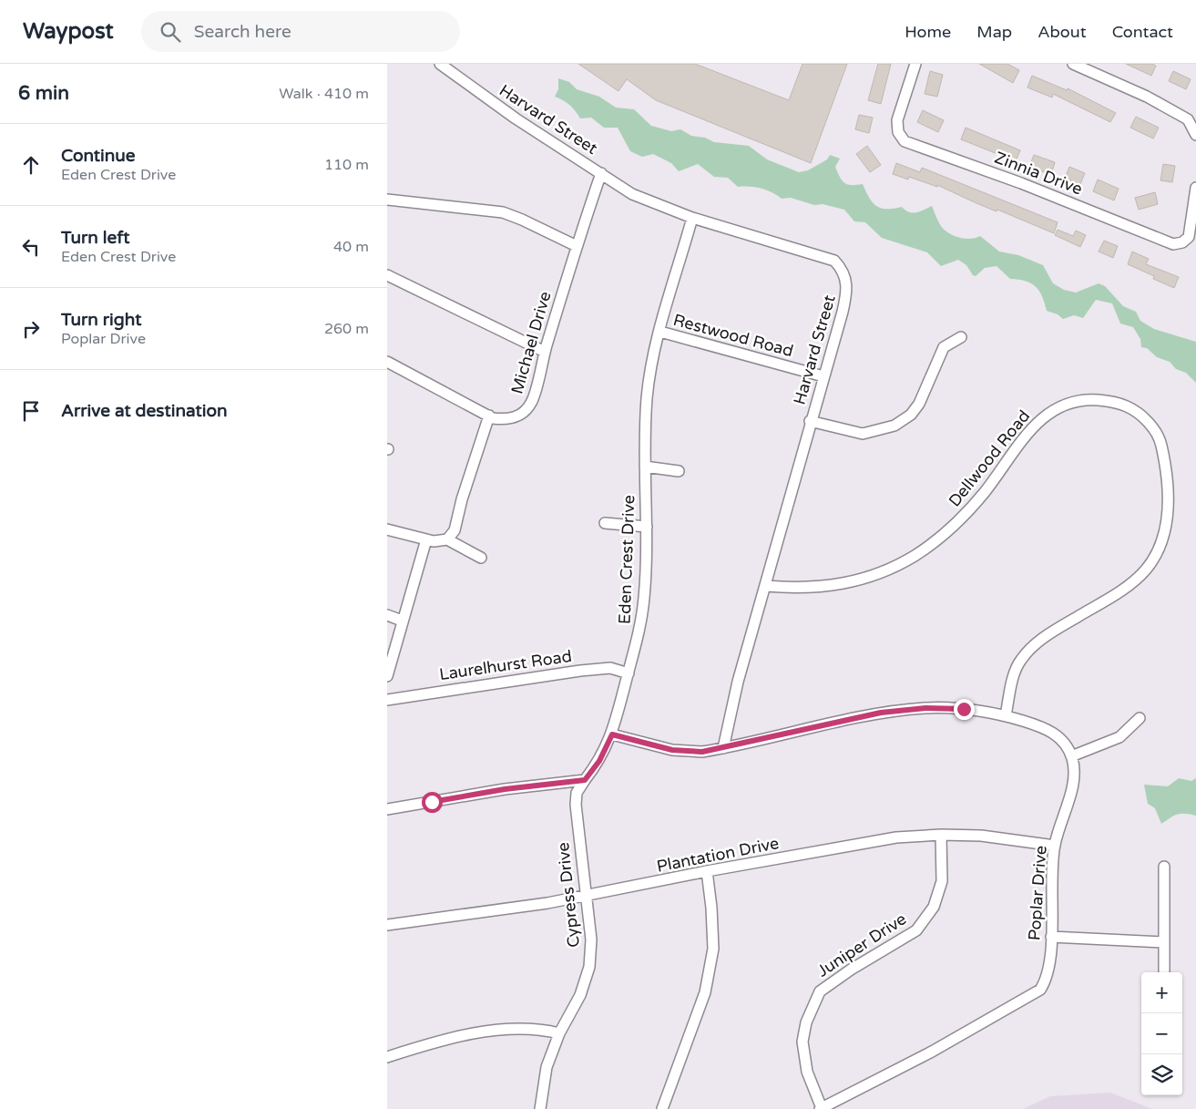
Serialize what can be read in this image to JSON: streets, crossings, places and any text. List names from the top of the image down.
{
  "streets": {
    "street": [
      "Harvard Street",
      "Zinnia Drive",
      "Restwood Road",
      "Michael Drive",
      "Dellwood Road",
      "Eden Crest Drive",
      "Laurelhurst Road",
      "Plantation Drive",
      "Poplar Drive",
      "Cypress Drive",
      "Juniper Drive"
    ]
  },
  "crossings": [
    ["Harvard Street", "Restwood Road"],
    ["Harvard Street", "Michael Drive"],
    ["Harvard Street", "Dellwood Road"],
    ["Harvard Street", "Eden Crest Drive"],
    ["Harvard Street", "Poplar Drive"],
    ["Restwood Road", "Eden Crest Drive"],
    ["Dellwood Road", "Poplar Drive"],
    ["Eden Crest Drive", "Laurelhurst Road"],
    ["Eden Crest Drive", "Poplar Drive"],
    ["Eden Crest Drive", "Cypress Drive"],
    ["Plantation Drive", "Poplar Drive"],
    ["Plantation Drive", "Cypress Drive"],
    ["Plantation Drive", "Juniper Drive"],
    ["Poplar Drive", "Juniper Drive"]
  ],
  "page": {
    "header": "Waypost",
    "search": "Search here",
    "nav": [
      "Home",
      "Map",
      "About",
      "Contact"
    ],
    "heading": ["6 min", "Walk · 410 m"],
    "list": [
      ["Continue", "Eden Crest Drive", "110 m"],
      ["Turn left", "Eden Crest Drive", "40 m"],
      ["Turn right", "Poplar Drive", "260 m"],
      "Arrive at destination"
    ],
    "map_buttons": ["+", "−"]
  }
}
